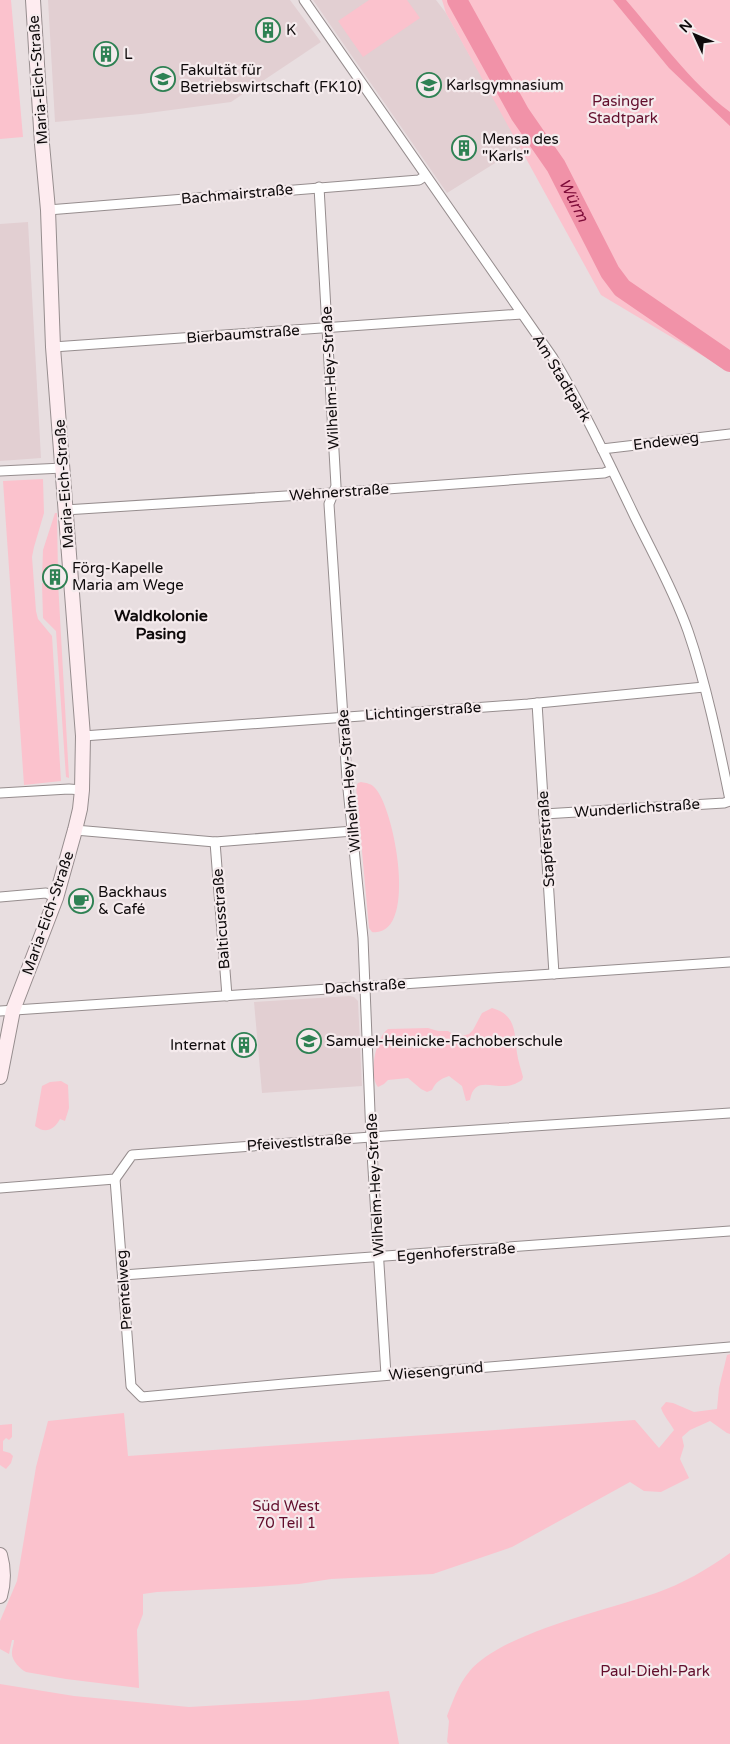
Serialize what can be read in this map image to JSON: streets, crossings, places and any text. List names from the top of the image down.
{
  "streets": {
    "street": [
      "Maria-Eich-Straße",
      "Bachmairstraße",
      "Bierbaumstraße",
      "Wilhelm-Hey-Straße",
      "Am Stadtpark",
      "Endeweg",
      "Wehnerstraße",
      "Lichtingerstraße",
      "Wunderlichstraße",
      "Stapferstraße",
      "Balticusstraße",
      "Dachstraße",
      "Pfeivestlstraße",
      "Egenhoferstraße",
      "Prentelweg",
      "Wiesengrund"
    ]
  },
  "crossings": [
    ["Maria-Eich-Straße", "Bachmairstraße"],
    ["Maria-Eich-Straße", "Bierbaumstraße"],
    ["Maria-Eich-Straße", "Wehnerstraße"],
    ["Maria-Eich-Straße", "Lichtingerstraße"],
    ["Maria-Eich-Straße", "Dachstraße"],
    ["Bachmairstraße", "Wilhelm-Hey-Straße"],
    ["Bachmairstraße", "Am Stadtpark"],
    ["Bierbaumstraße", "Wilhelm-Hey-Straße"],
    ["Bierbaumstraße", "Am Stadtpark"],
    ["Wilhelm-Hey-Straße", "Wehnerstraße"],
    ["Wilhelm-Hey-Straße", "Lichtingerstraße"],
    ["Wilhelm-Hey-Straße", "Dachstraße"],
    ["Wilhelm-Hey-Straße", "Pfeivestlstraße"],
    ["Wilhelm-Hey-Straße", "Egenhoferstraße"],
    ["Wilhelm-Hey-Straße", "Wiesengrund"],
    ["Am Stadtpark", "Endeweg"],
    ["Am Stadtpark", "Wehnerstraße"],
    ["Am Stadtpark", "Lichtingerstraße"],
    ["Am Stadtpark", "Wunderlichstraße"],
    ["Lichtingerstraße", "Stapferstraße"],
    ["Wunderlichstraße", "Stapferstraße"],
    ["Stapferstraße", "Dachstraße"],
    ["Balticusstraße", "Dachstraße"],
    ["Pfeivestlstraße", "Prentelweg"],
    ["Egenhoferstraße", "Prentelweg"],
    ["Prentelweg", "Wiesengrund"]
  ],
  "districts": ["Waldkolonie Pasing"],
  "water": ["Würm"],
  "parks": ["Pasinger Stadtpark", "Süd West 70 Teil 1", "Paul-Diehl-Park"],
  "places": {
    "building": [
      "K",
      "L",
      "Mensa des \"Karls\"",
      "Förg-Kapelle Maria am Wege",
      "Internat"
    ],
    "school or university": ["Fakultät für Betriebswirtschaft (FK10)", "Karlsgymnasium", "Samuel-Heinicke-Fachoberschule"],
    "cafe": ["Backhaus & Café"]
  },
  "north": "top left"
}
